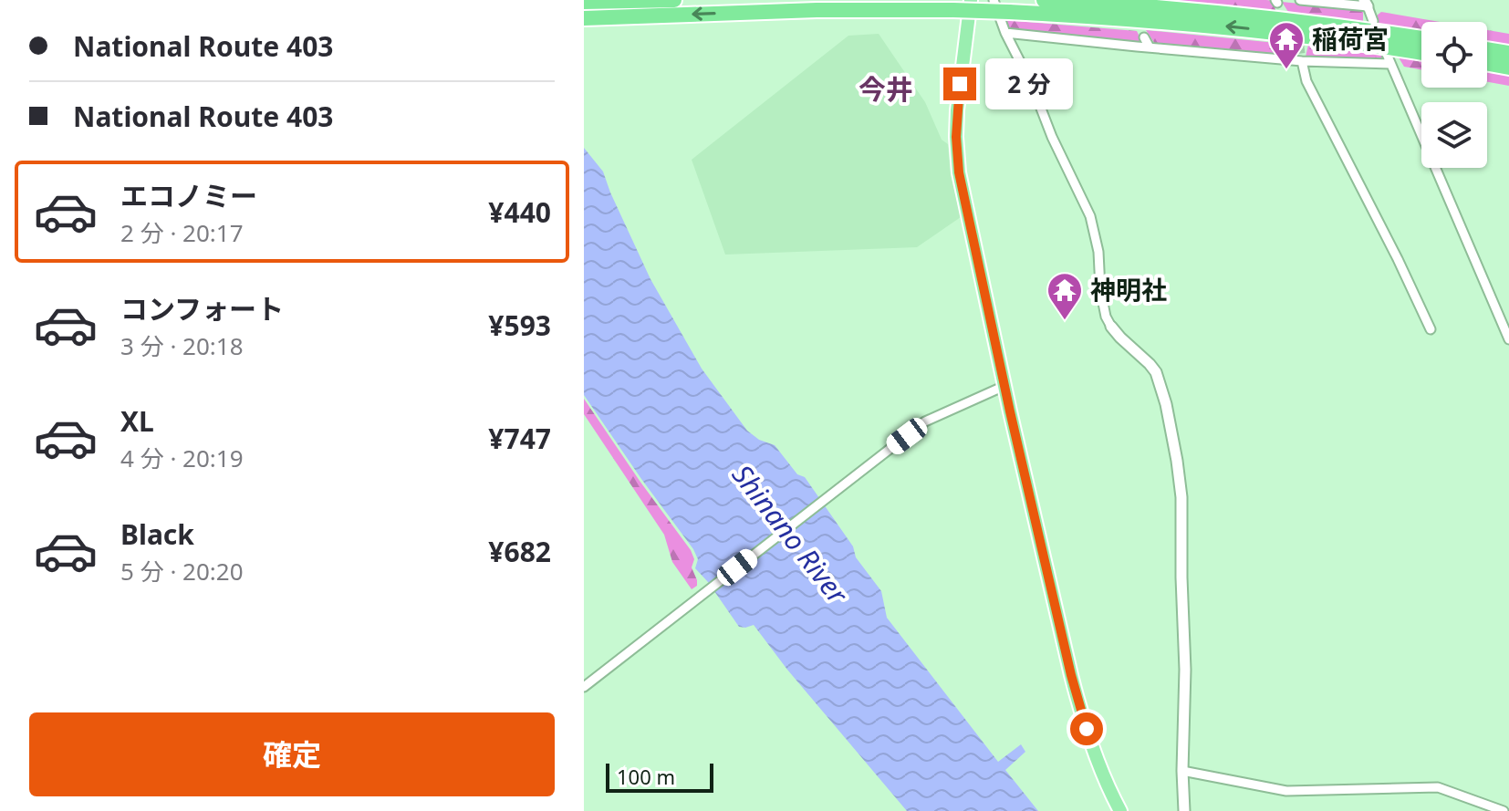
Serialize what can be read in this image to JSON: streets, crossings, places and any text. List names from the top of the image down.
{
  "districts": ["今井"],
  "water": ["Shinano River"],
  "places": {
    "temple": ["稲荷宮", "神明社"]
  },
  "scale_bar": "100 m",
  "page": {
    "banner": ["National Route 403", "National Route 403"],
    "bubble": "2 分",
    "list": [
      {
        "name": "エコノミー",
        "note": "2 分 · 20:17",
        "value": "¥440"
      },
      {
        "name": "コンフォート",
        "note": "3 分 · 20:18",
        "value": "¥593"
      },
      {
        "name": "XL",
        "note": "4 分 · 20:19",
        "value": "¥747"
      },
      {
        "name": "Black",
        "note": "5 分 · 20:20",
        "value": "¥682"
      }
    ],
    "buttons": "確定",
    "scale": "100 m"
  }
}
